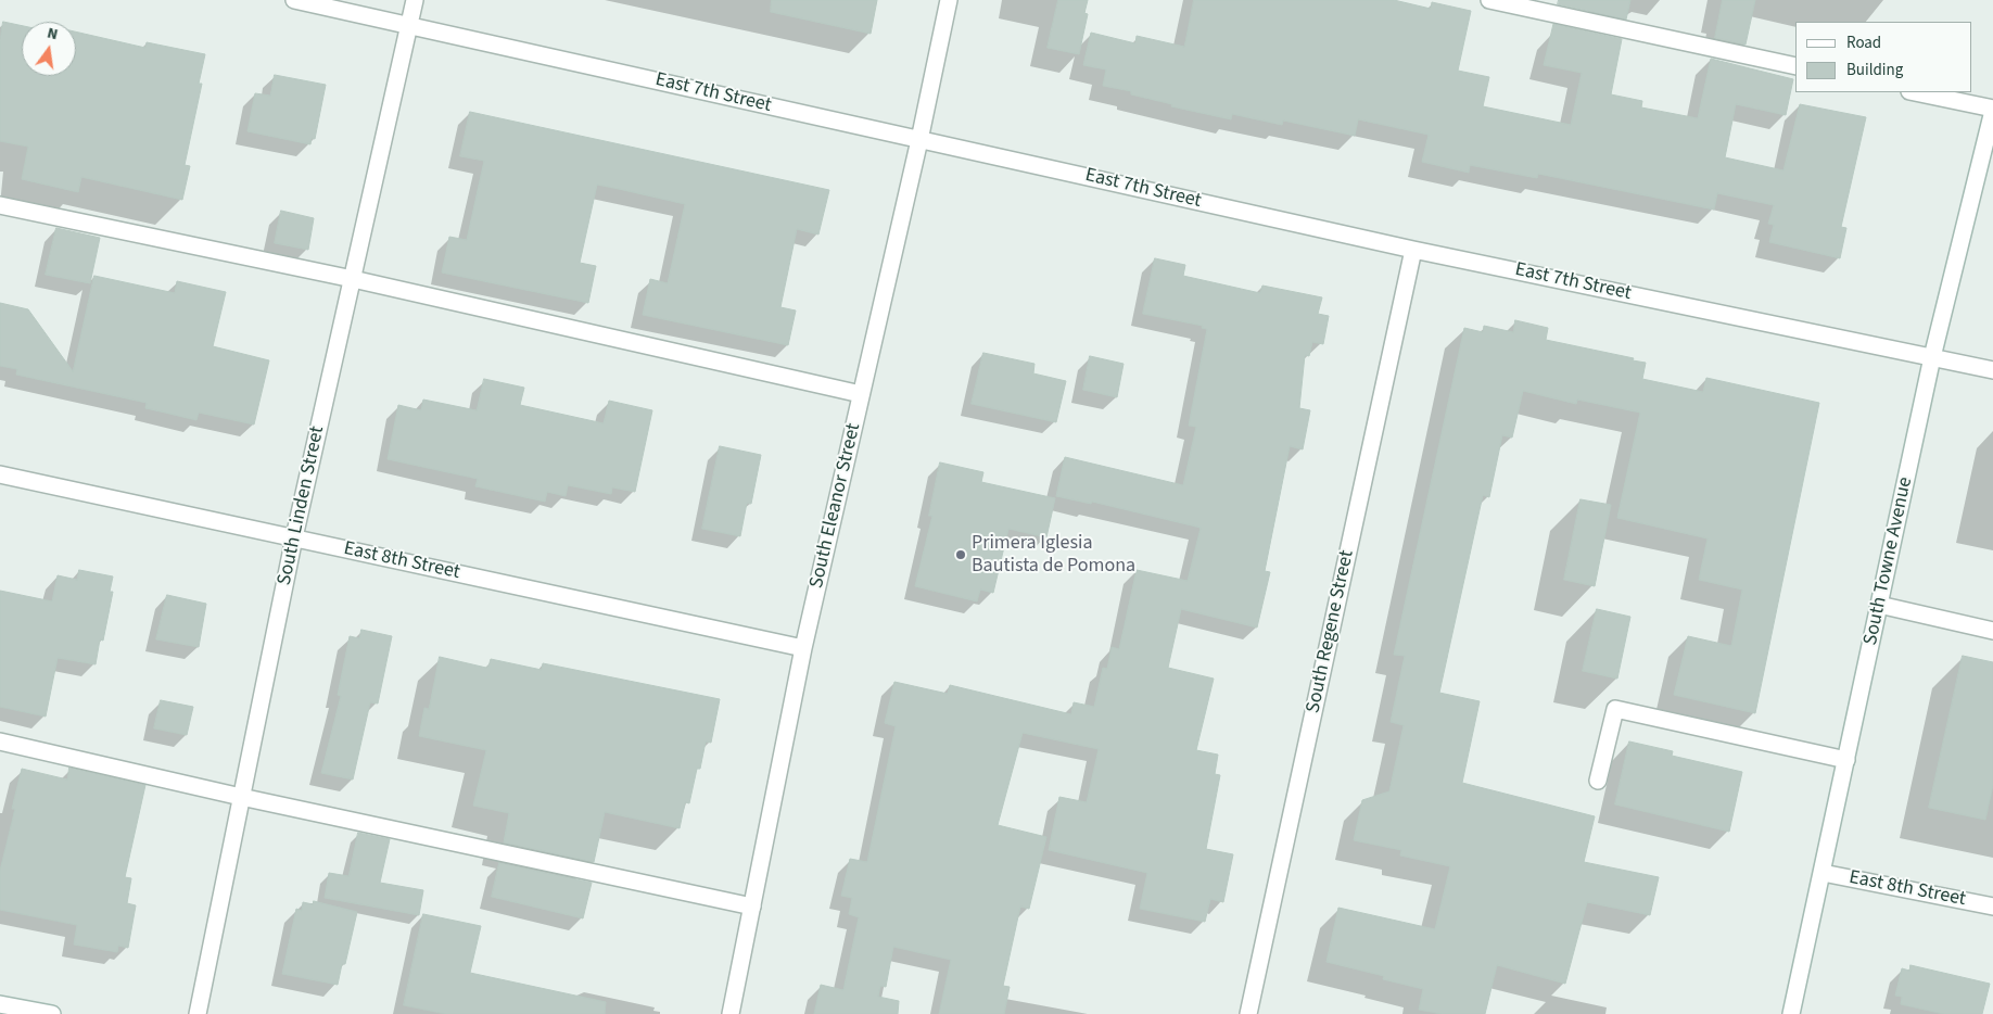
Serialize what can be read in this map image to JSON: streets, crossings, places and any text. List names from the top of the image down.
{
  "streets": {
    "street": [
      "East 7th Street",
      "South Linden Street",
      "South Eleanor Street",
      "East 8th Street",
      "South Towne Avenue",
      "South Regene Street"
    ]
  },
  "crossings": [
    ["East 7th Street", "South Linden Street"],
    ["East 7th Street", "South Eleanor Street"],
    ["East 7th Street", "South Towne Avenue"],
    ["East 7th Street", "South Regene Street"],
    ["South Linden Street", "East 8th Street"],
    ["South Eleanor Street", "East 8th Street"],
    ["East 8th Street", "South Towne Avenue"]
  ],
  "places": ["Primera Iglesia Bautista de Pomona"],
  "legend": ["Road", "Building"],
  "north": "top"
}
